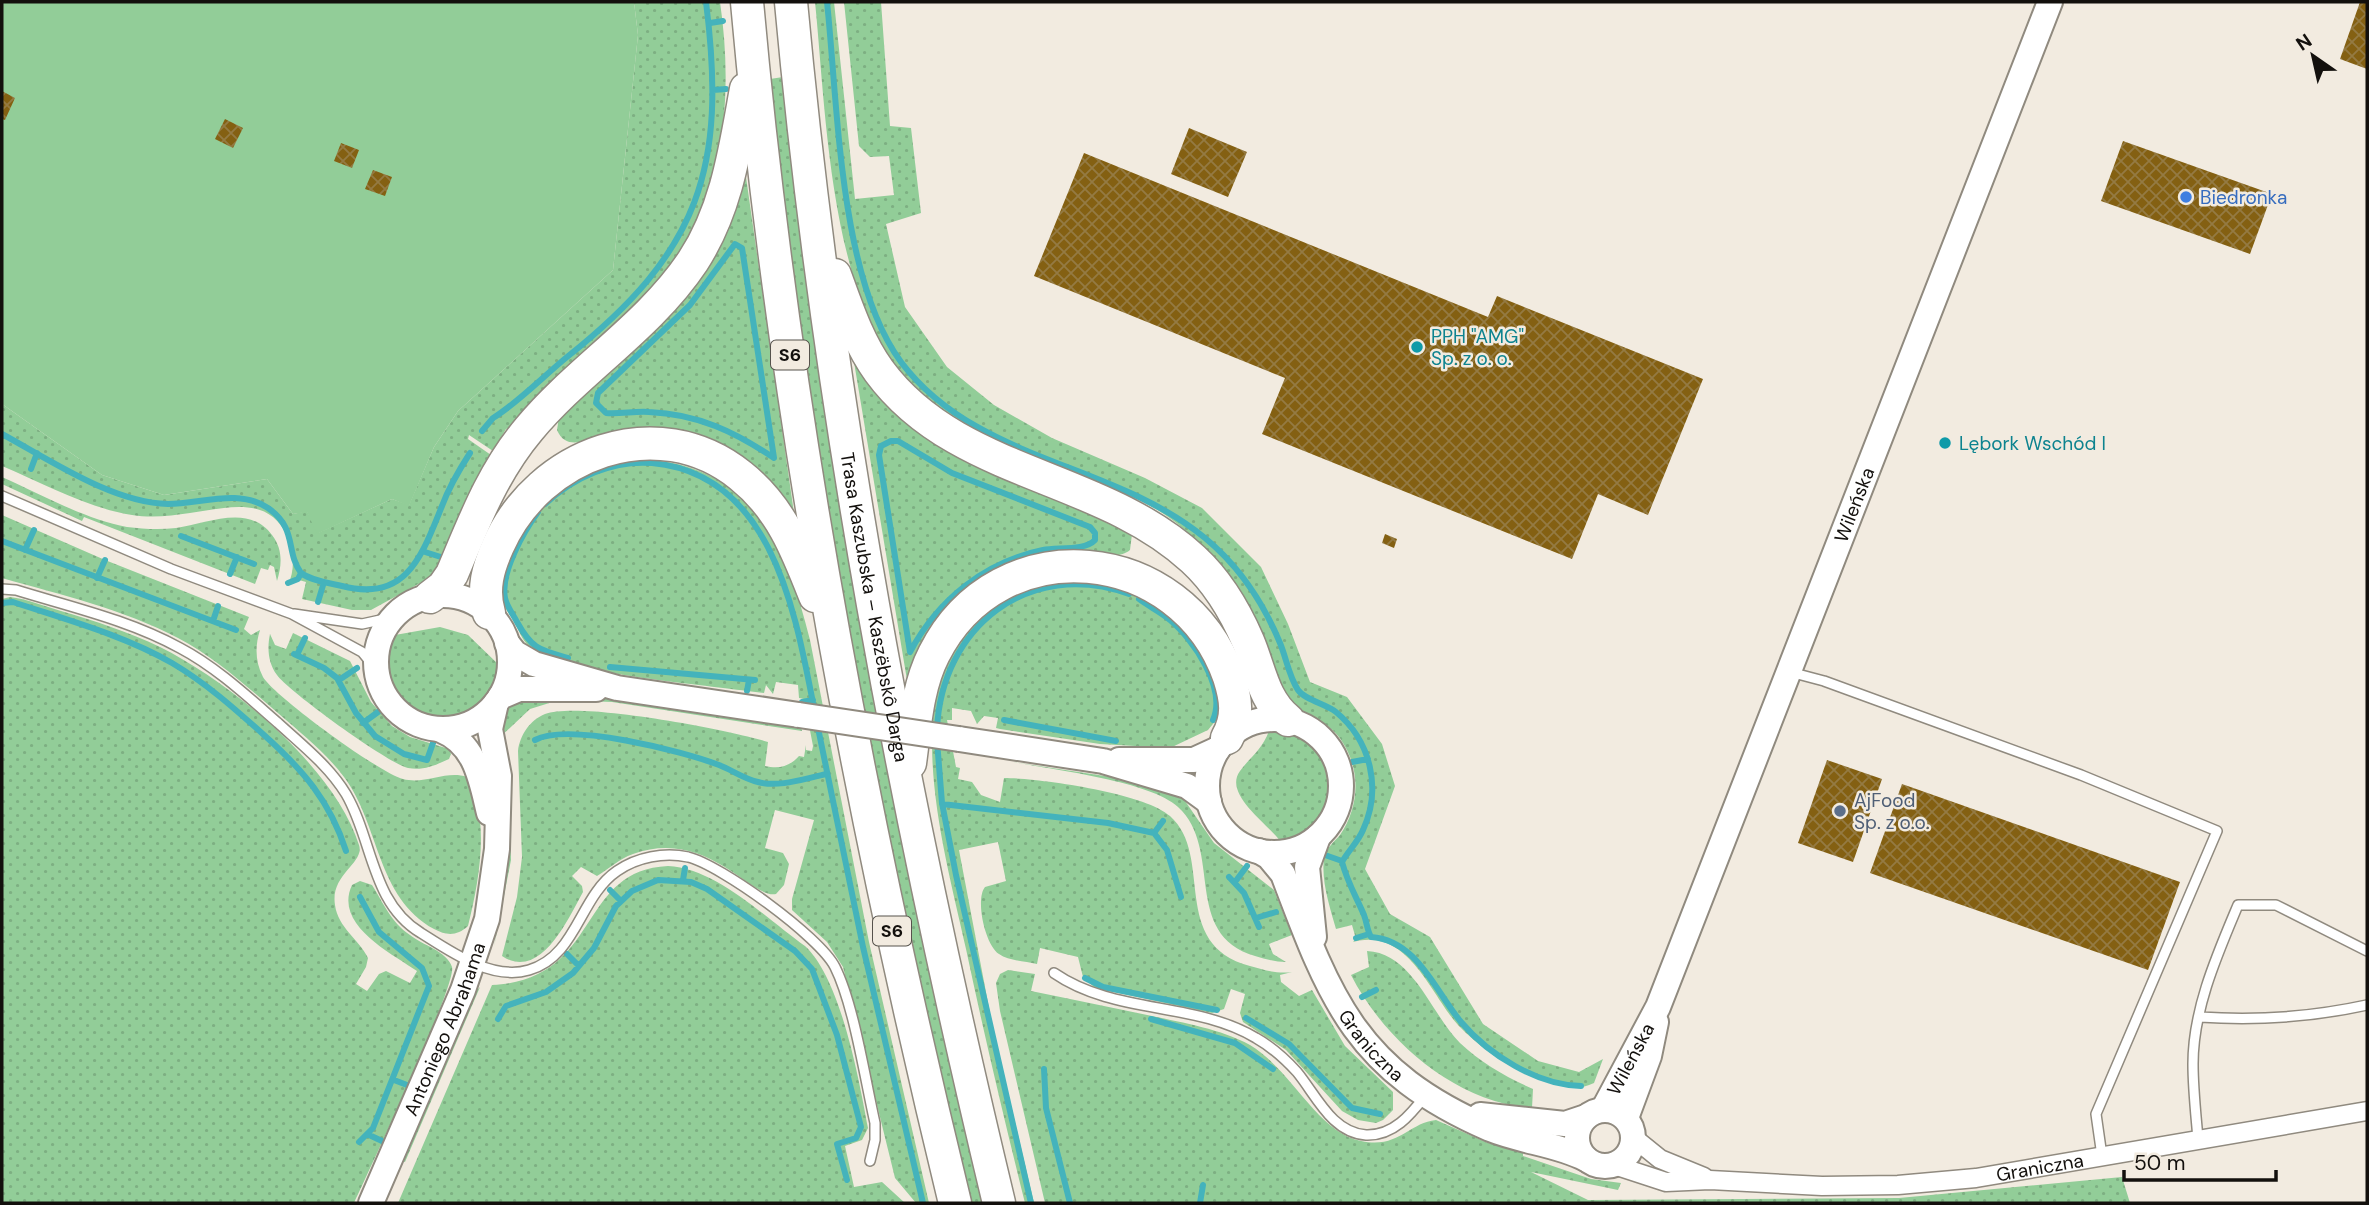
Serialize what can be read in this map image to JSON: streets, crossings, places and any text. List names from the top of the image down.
{
  "streets": {
    "highway": ["S6", "Trasa Kaszubska – Kaszëbskô Darga"],
    "main road": ["Wileńska", "Antoniego Abrahama", "Graniczna"]
  },
  "crossings": [
    ["Wileńska", "Graniczna"]
  ],
  "places": [
    "Biedronka",
    "PPH \"AMG\" Sp. z o. o.",
    "Lębork Wschód I",
    "AjFood Sp. z o.o."
  ],
  "scale_bar": "50 m",
  "north": "top left"
}
